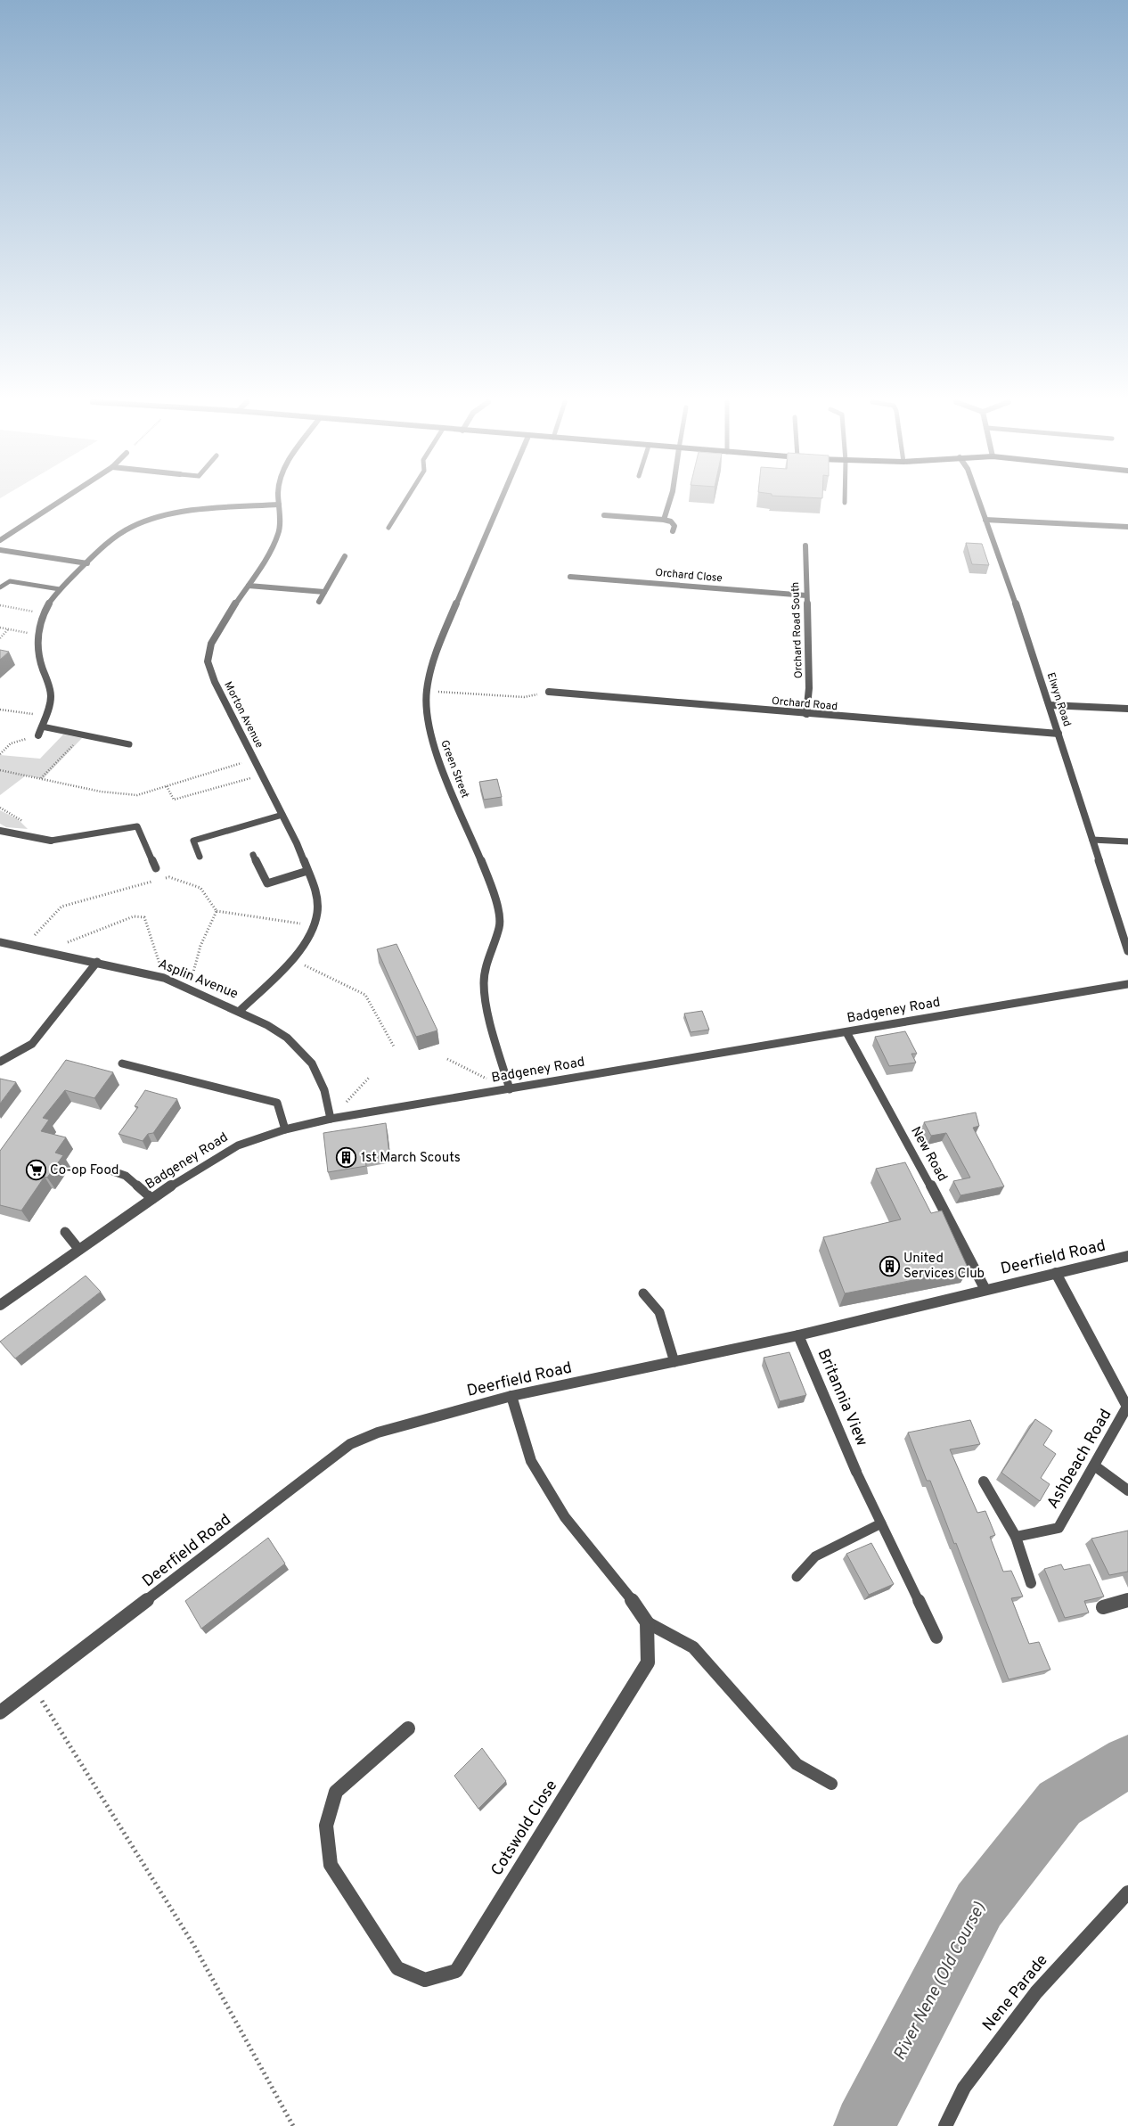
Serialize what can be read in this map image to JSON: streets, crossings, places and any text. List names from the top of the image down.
{
  "streets": {
    "street": [
      "Orchard Close",
      "Orchard Road South",
      "Elwyn Road",
      "Orchard Road",
      "Morton Avenue",
      "Green Street",
      "Asplin Avenue",
      "Badgeney Road",
      "New Road",
      "Deerfield Road",
      "Britannia View",
      "Ashbeach Road",
      "Cotswold Close",
      "Nene Parade"
    ]
  },
  "crossings": [
    ["Orchard Close", "Orchard Road South"],
    ["Orchard Road South", "Orchard Road"],
    ["Elwyn Road", "Orchard Road"],
    ["Morton Avenue", "Asplin Avenue"],
    ["Green Street", "Badgeney Road"],
    ["Asplin Avenue", "Badgeney Road"],
    ["Badgeney Road", "New Road"],
    ["New Road", "Deerfield Road"],
    ["Deerfield Road", "Britannia View"],
    ["Deerfield Road", "Ashbeach Road"]
  ],
  "water": ["River Nene (Old Course)"],
  "places": {
    "building": ["1st March Scouts", "United Services Club"],
    "supermarket": ["Co-op Food"]
  }
}
